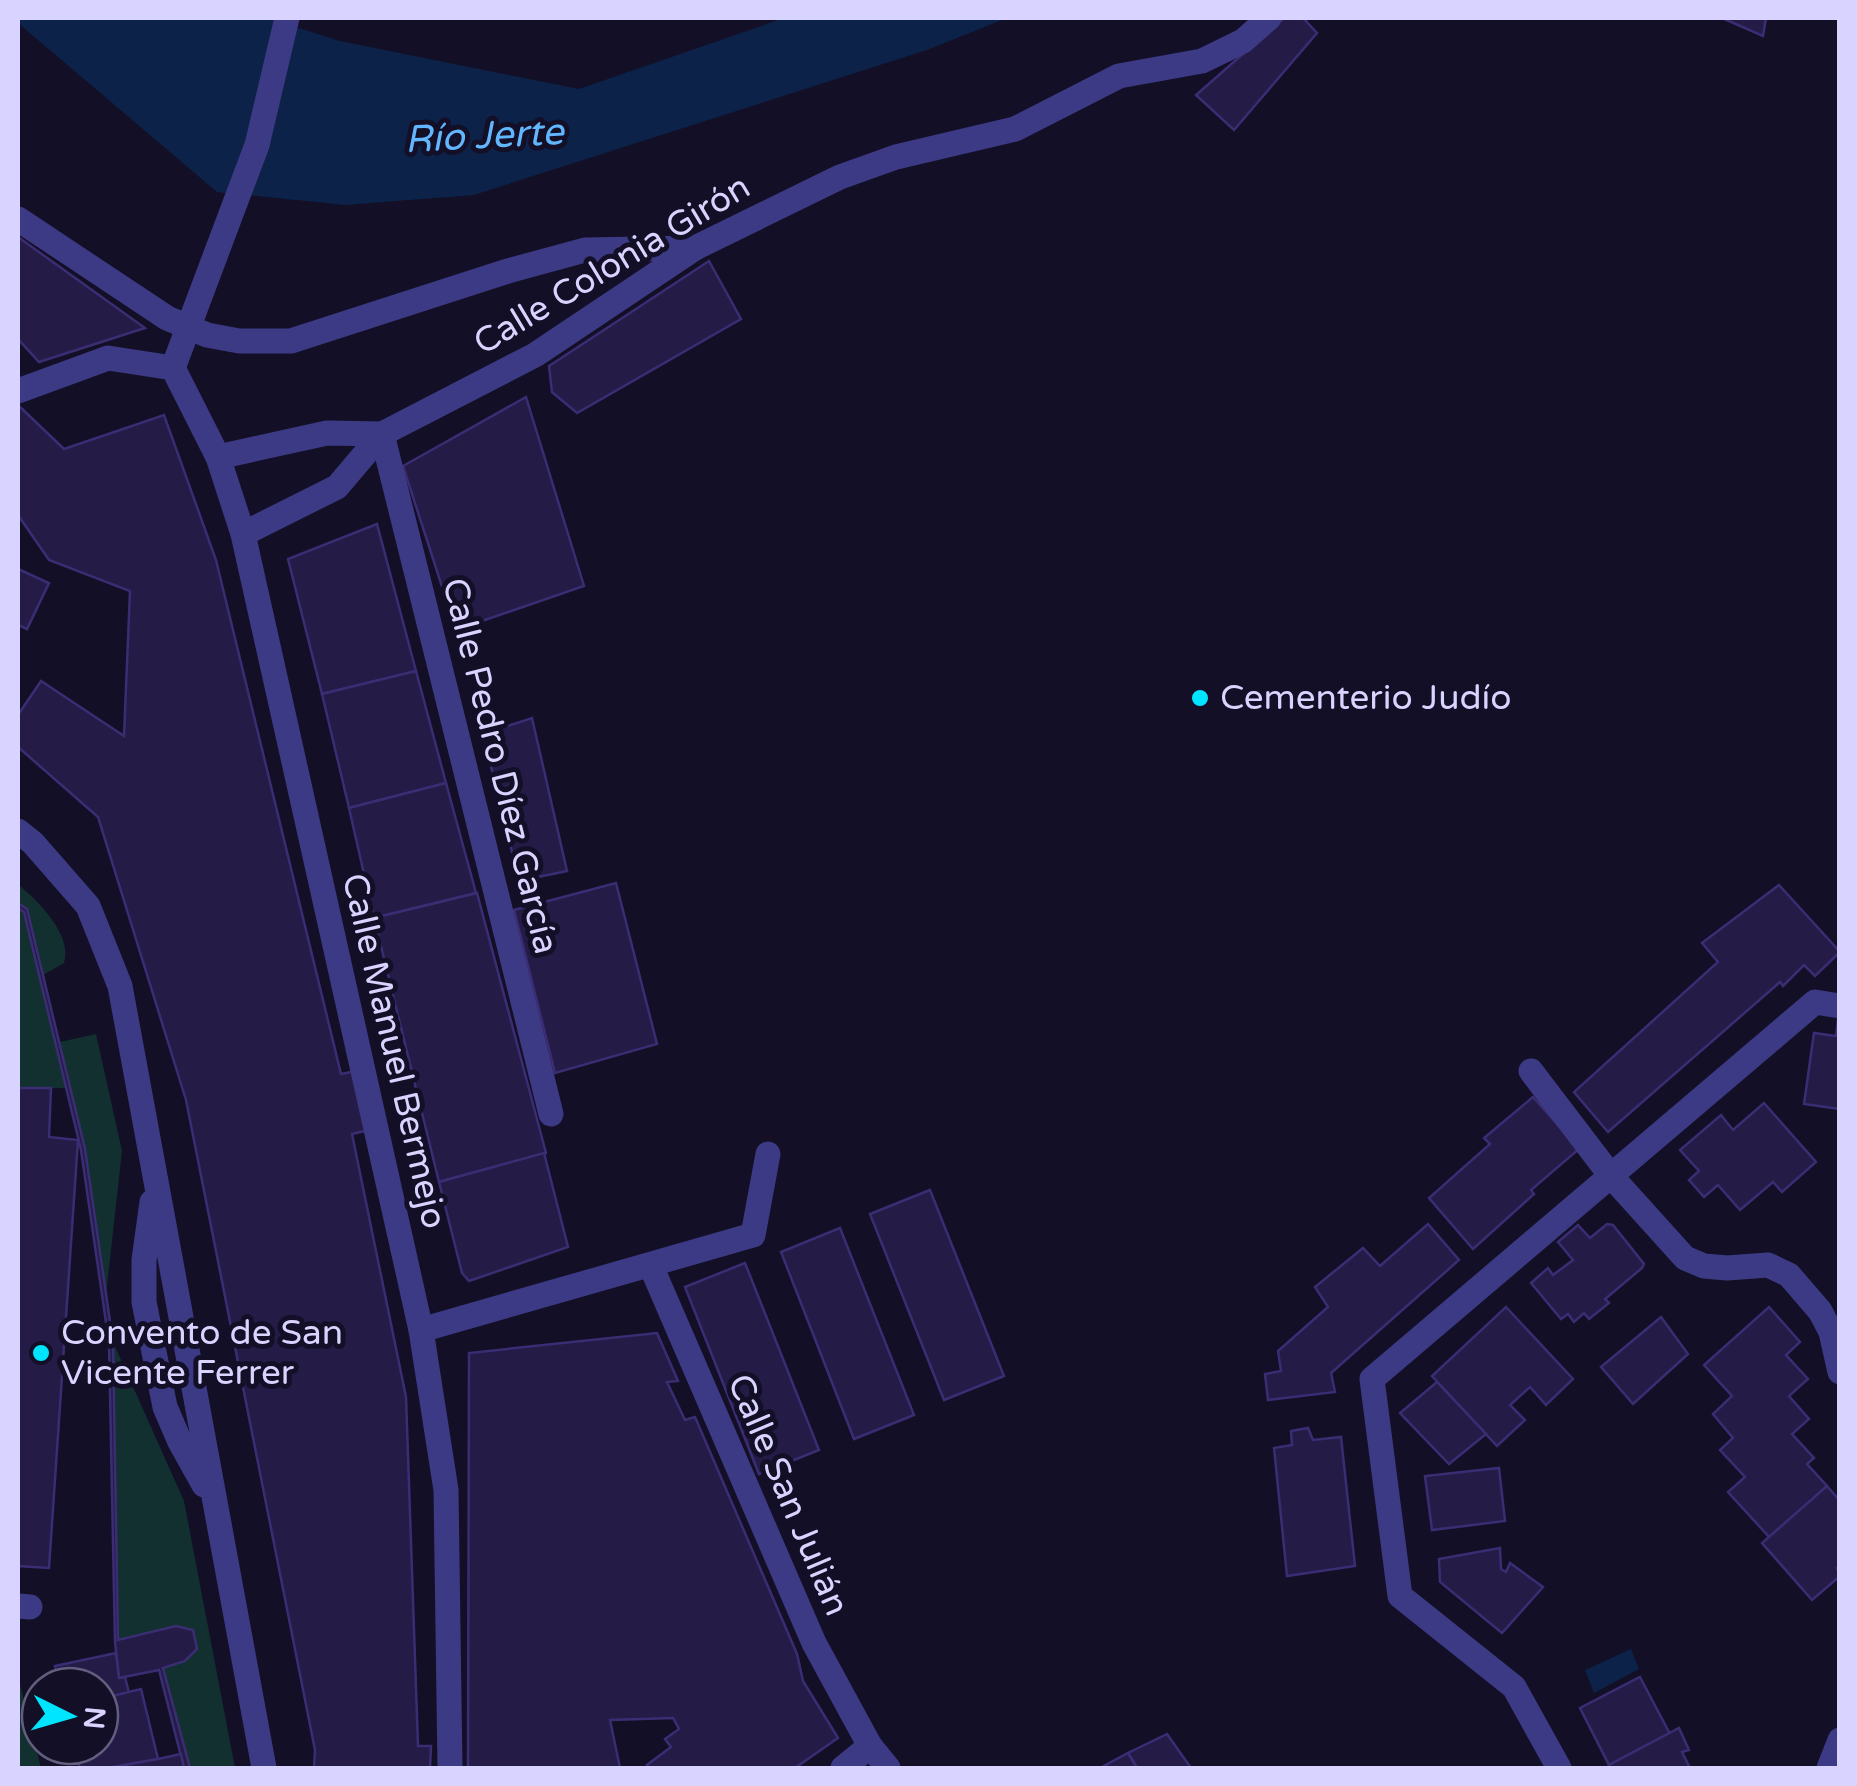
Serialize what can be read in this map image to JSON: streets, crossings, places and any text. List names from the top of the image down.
{
  "streets": {
    "street": [
      "Calle Colonia Girón",
      "Calle Pedro Díez García",
      "Calle Manuel Bermejo",
      "Calle San Julián"
    ]
  },
  "crossings": [
    ["Calle Colonia Girón", "Calle Pedro Díez García"],
    ["Calle Colonia Girón", "Calle Manuel Bermejo"]
  ],
  "water": ["Río Jerte"],
  "places": ["Cementerio Judío", "Convento de San Vicente Ferrer"],
  "north": "right"
}
